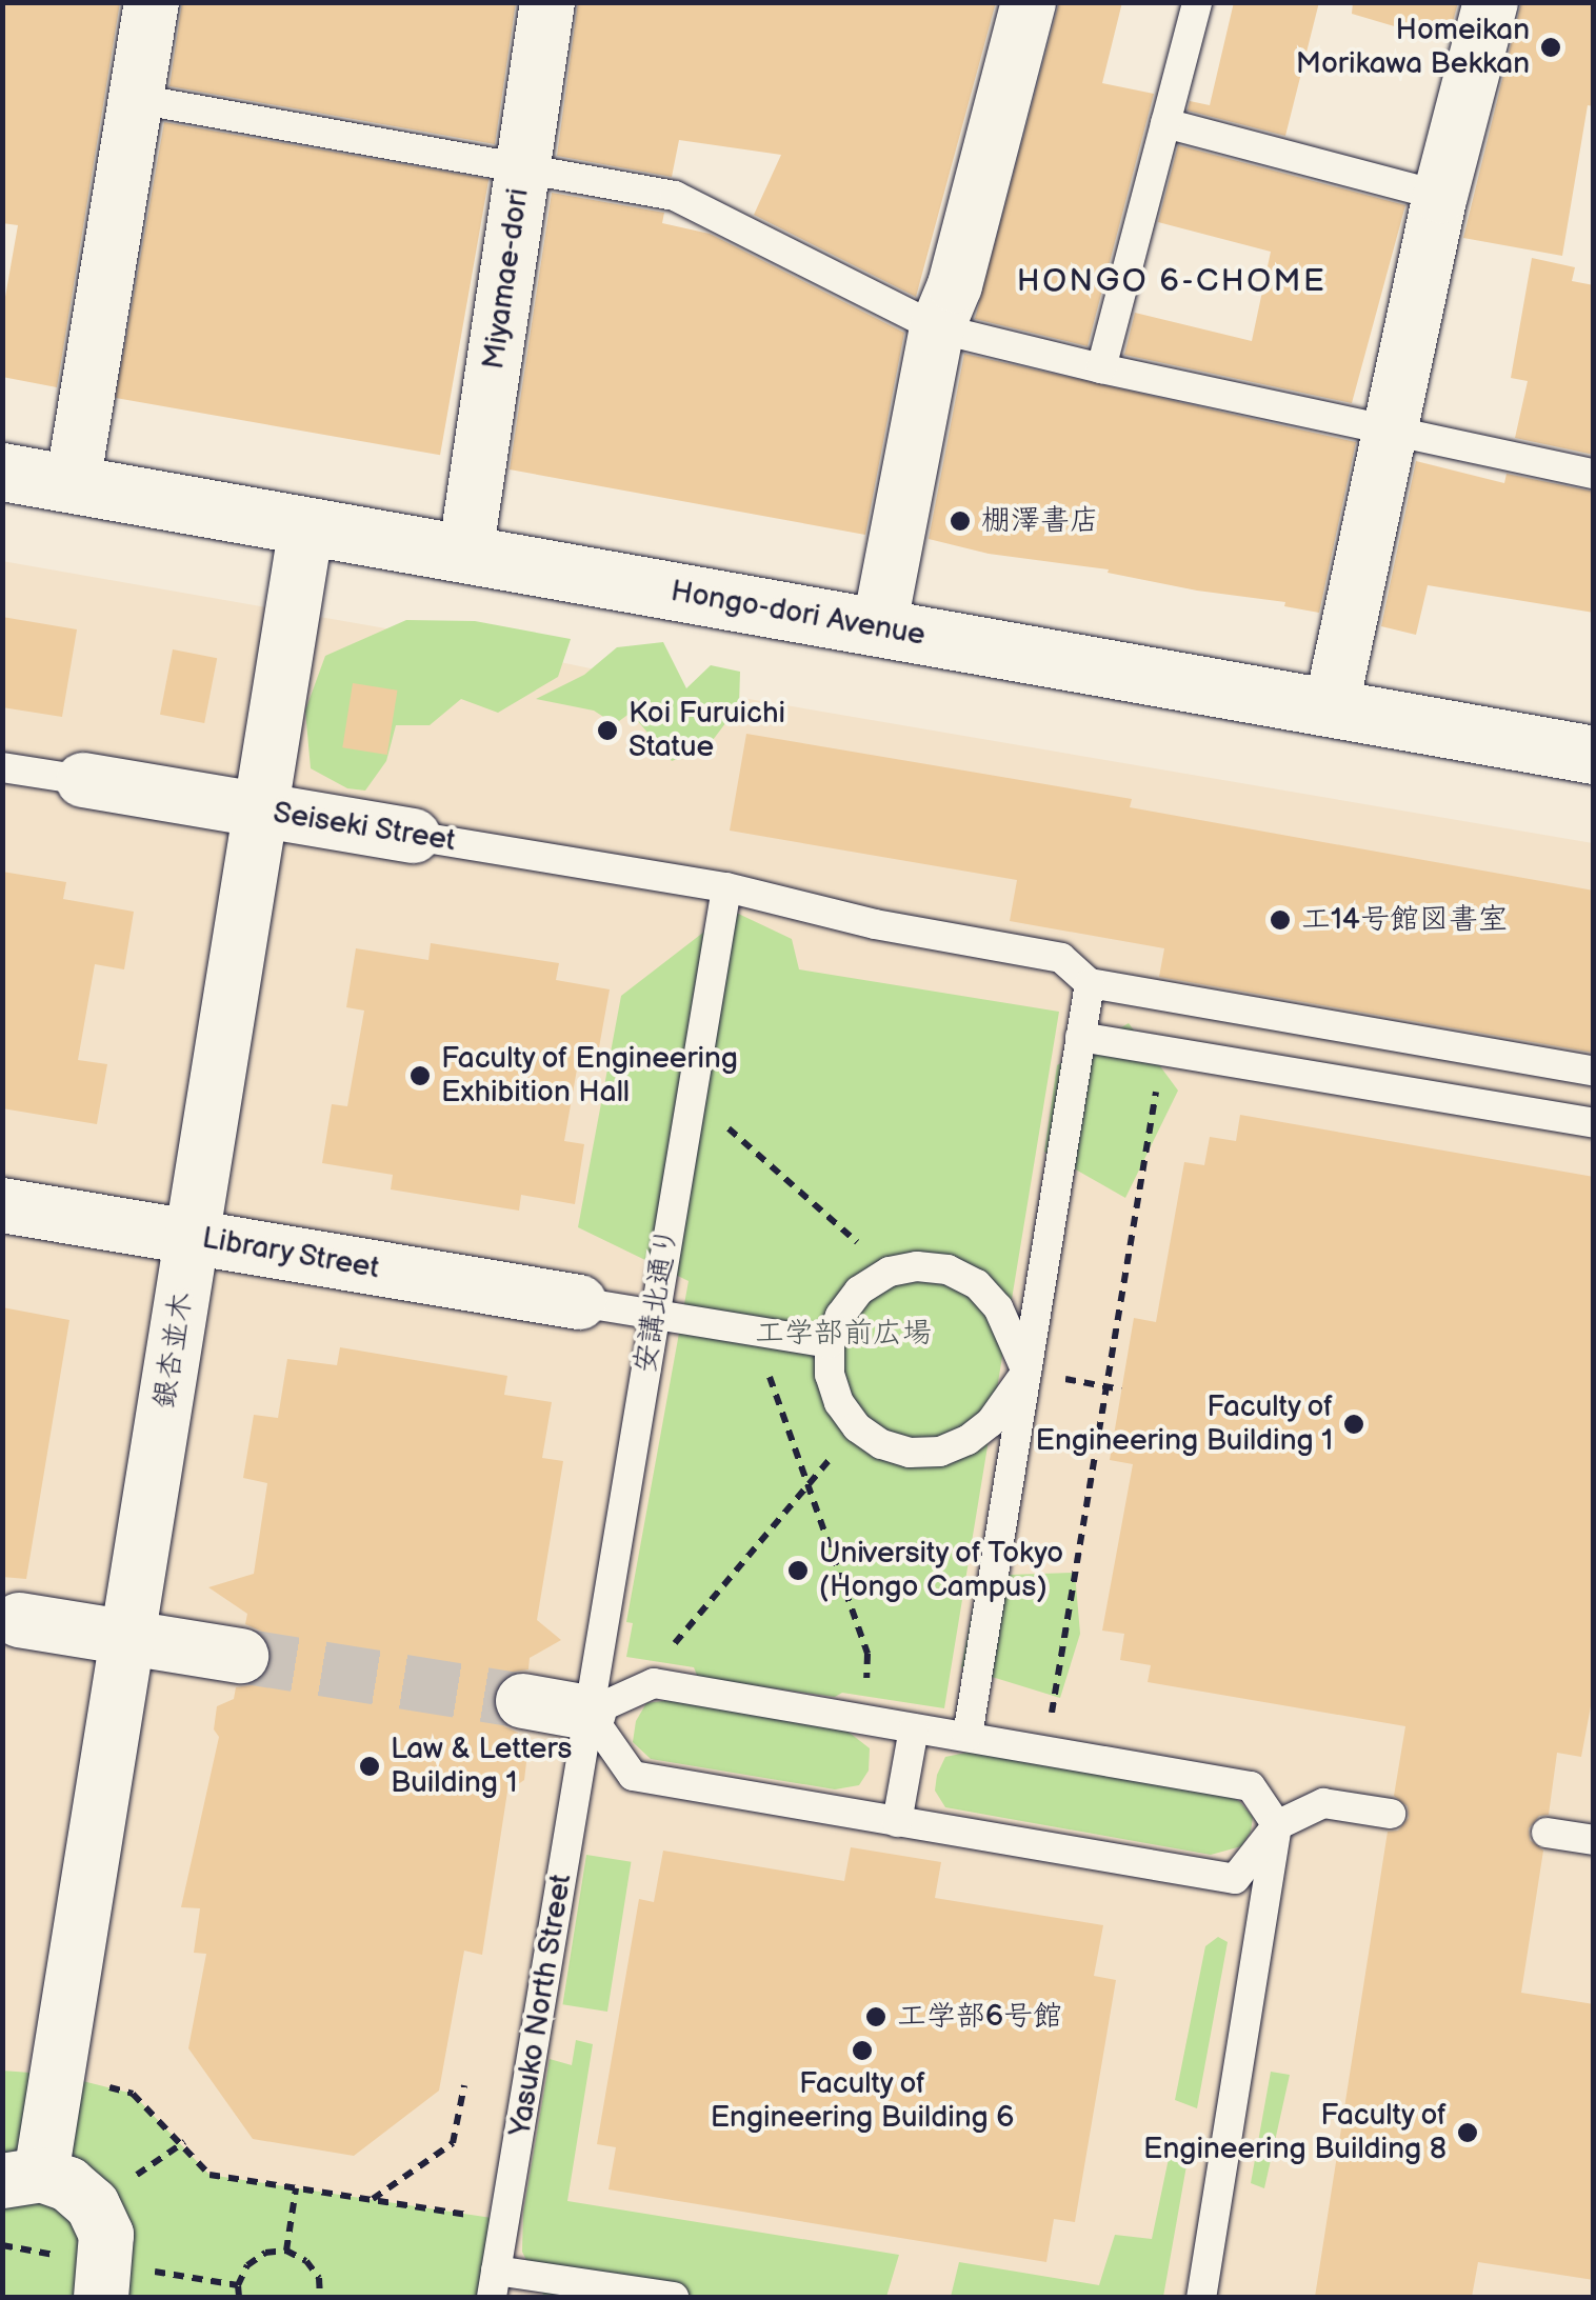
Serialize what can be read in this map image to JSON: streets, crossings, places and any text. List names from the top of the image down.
{
  "streets": {
    "highway": ["Hongo-dori Avenue"],
    "street": [
      "Miyamae-dori",
      "Seiseki Street",
      "Library Street",
      "銀杏並木"
    ],
    "lane": ["安講北通り", "Yasuko North Street"]
  },
  "crossings": [
    ["Miyamae-dori", "Hongo-dori Avenue"],
    ["Hongo-dori Avenue", "銀杏並木"],
    ["Seiseki Street", "安講北通り"],
    ["Seiseki Street", "銀杏並木"],
    ["Library Street", "銀杏並木"],
    ["安講北通り", "Yasuko North Street"]
  ],
  "districts": ["HONGO 6-CHOME"],
  "parks": ["工学部前広場"],
  "places": [
    "Homeikan Morikawa Bekkan",
    "棚澤書店",
    "Koi Furuichi Statue",
    "工14号館図書室",
    "Faculty of Engineering Exhibition Hall",
    "Faculty of Engineering Building 1",
    "University of Tokyo (Hongo Campus)",
    "Law & Letters Building 1",
    "工学部6号館",
    "Faculty of Engineering Building 6",
    "Faculty of Engineering Building 8"
  ]
}
